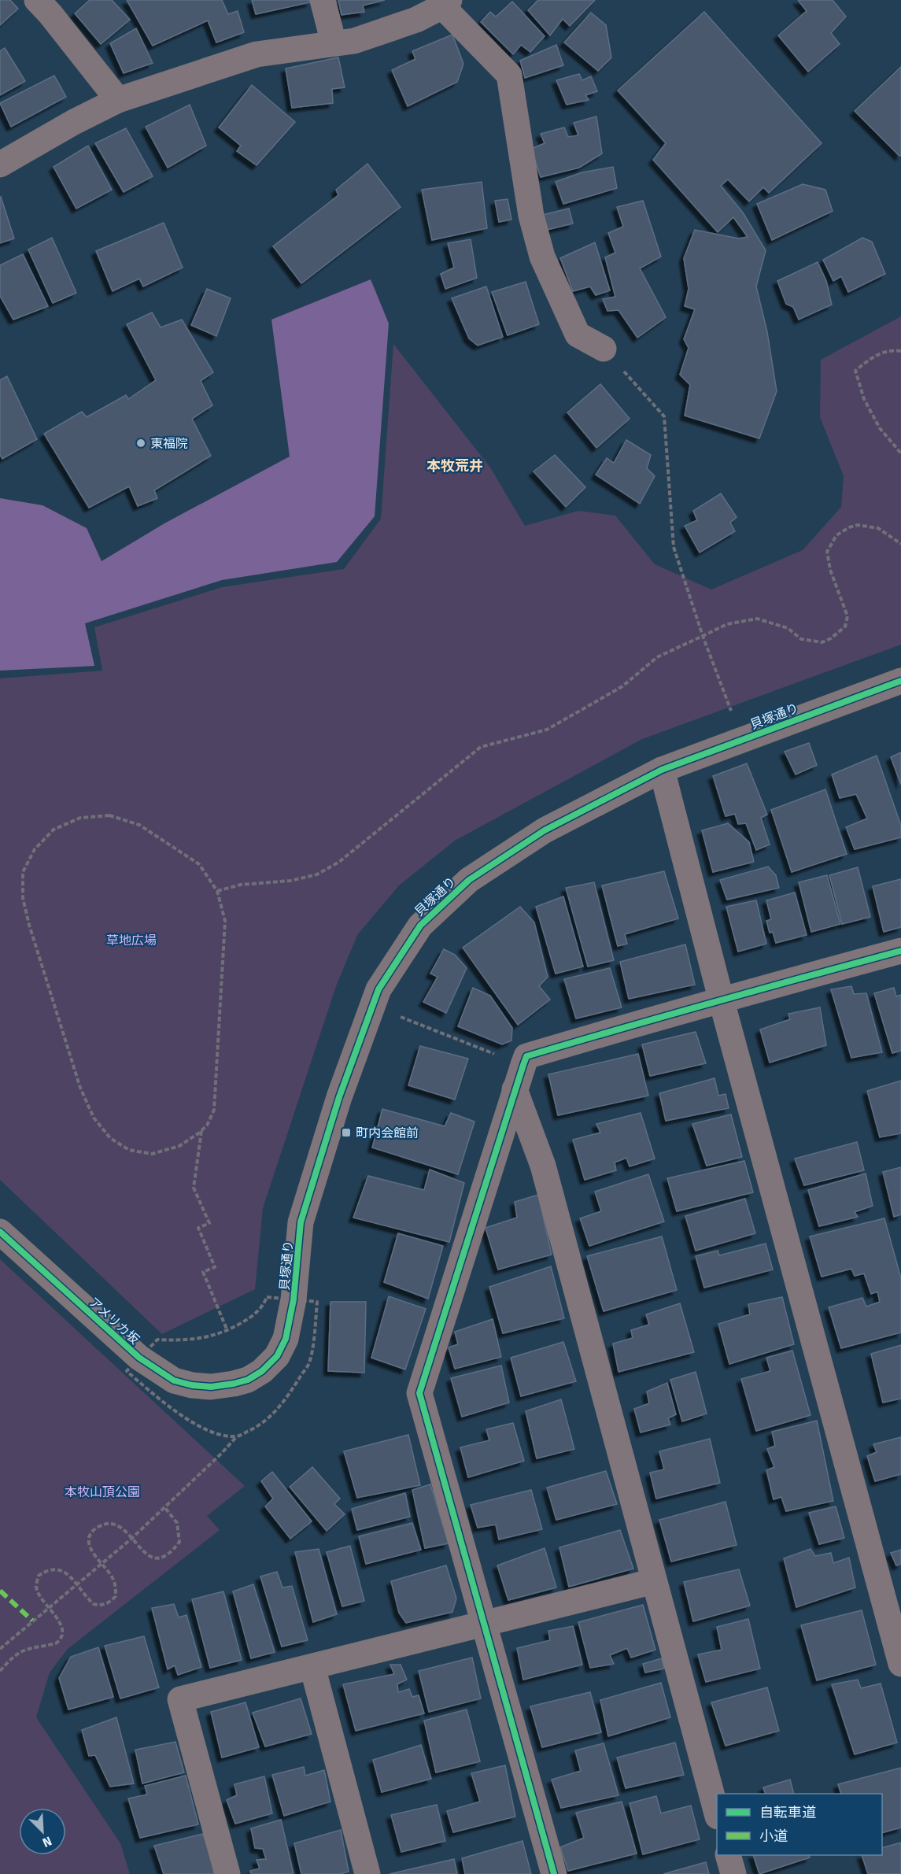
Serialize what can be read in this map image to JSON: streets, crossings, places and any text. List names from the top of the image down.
{
  "streets": {
    "street": ["貝塚通り", "アメリカ坂"]
  },
  "crossings": [
    ["貝塚通り", "アメリカ坂"]
  ],
  "districts": ["本牧荒井"],
  "parks": ["草地広場", "本牧山頂公園"],
  "places": {
    "other": ["東福院"],
    "transit": ["町内会館前"]
  },
  "legend": ["自転車道", "小道"],
  "north": "bottom right"
}
